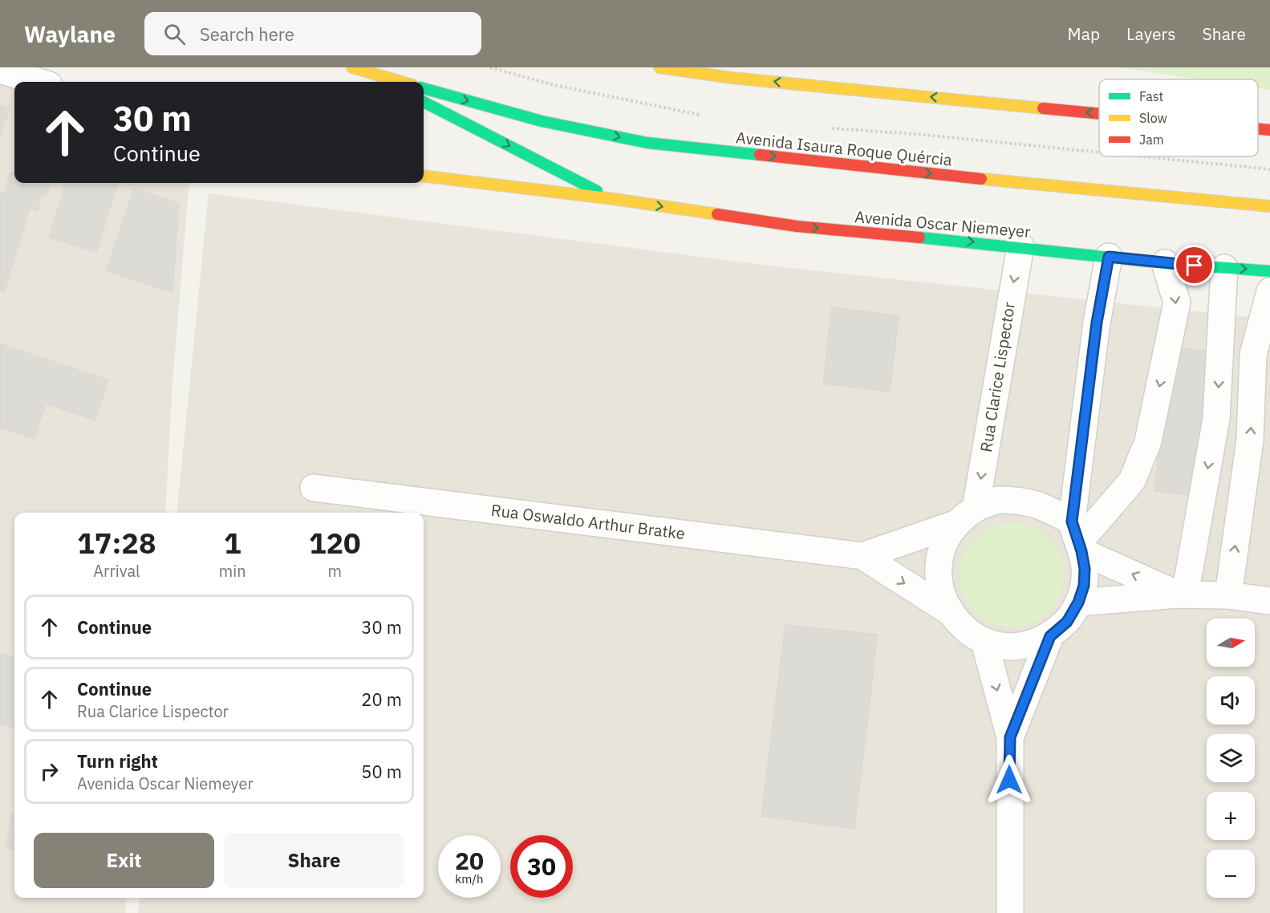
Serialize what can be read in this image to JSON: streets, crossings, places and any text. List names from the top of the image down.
{
  "streets": {
    "main road": ["Avenida Isaura Roque Quércia", "Avenida Oscar Niemeyer"],
    "street": ["Rua Clarice Lispector", "Rua Oswaldo Arthur Bratke"]
  },
  "crossings": [
    ["Avenida Oscar Niemeyer", "Rua Clarice Lispector"],
    ["Rua Clarice Lispector", "Rua Oswaldo Arthur Bratke"]
  ],
  "one_way": ["Avenida Oscar Niemeyer"],
  "legend": ["Fast", "Slow", "Jam"],
  "north": "right",
  "page": {
    "header": "Waylane",
    "search": "Search here",
    "nav": ["Map", "Layers", "Share"],
    "turn": ["30 m", "Continue"],
    "eta": [
      "17:28",
      "Arrival",
      "1",
      "min",
      "120",
      "m"
    ],
    "list": [
      {
        "name": "Continue",
        "value": "30 m"
      },
      {
        "name": "Continue",
        "note": "Rua Clarice Lispector",
        "value": "20 m"
      },
      {
        "name": "Turn right",
        "note": "Avenida Oscar Niemeyer",
        "value": "50 m"
      }
    ],
    "map_buttons": ["+", "−"],
    "buttons": ["Exit", "Share"],
    "speed": "20 km/h",
    "limit": "30"
  }
}
